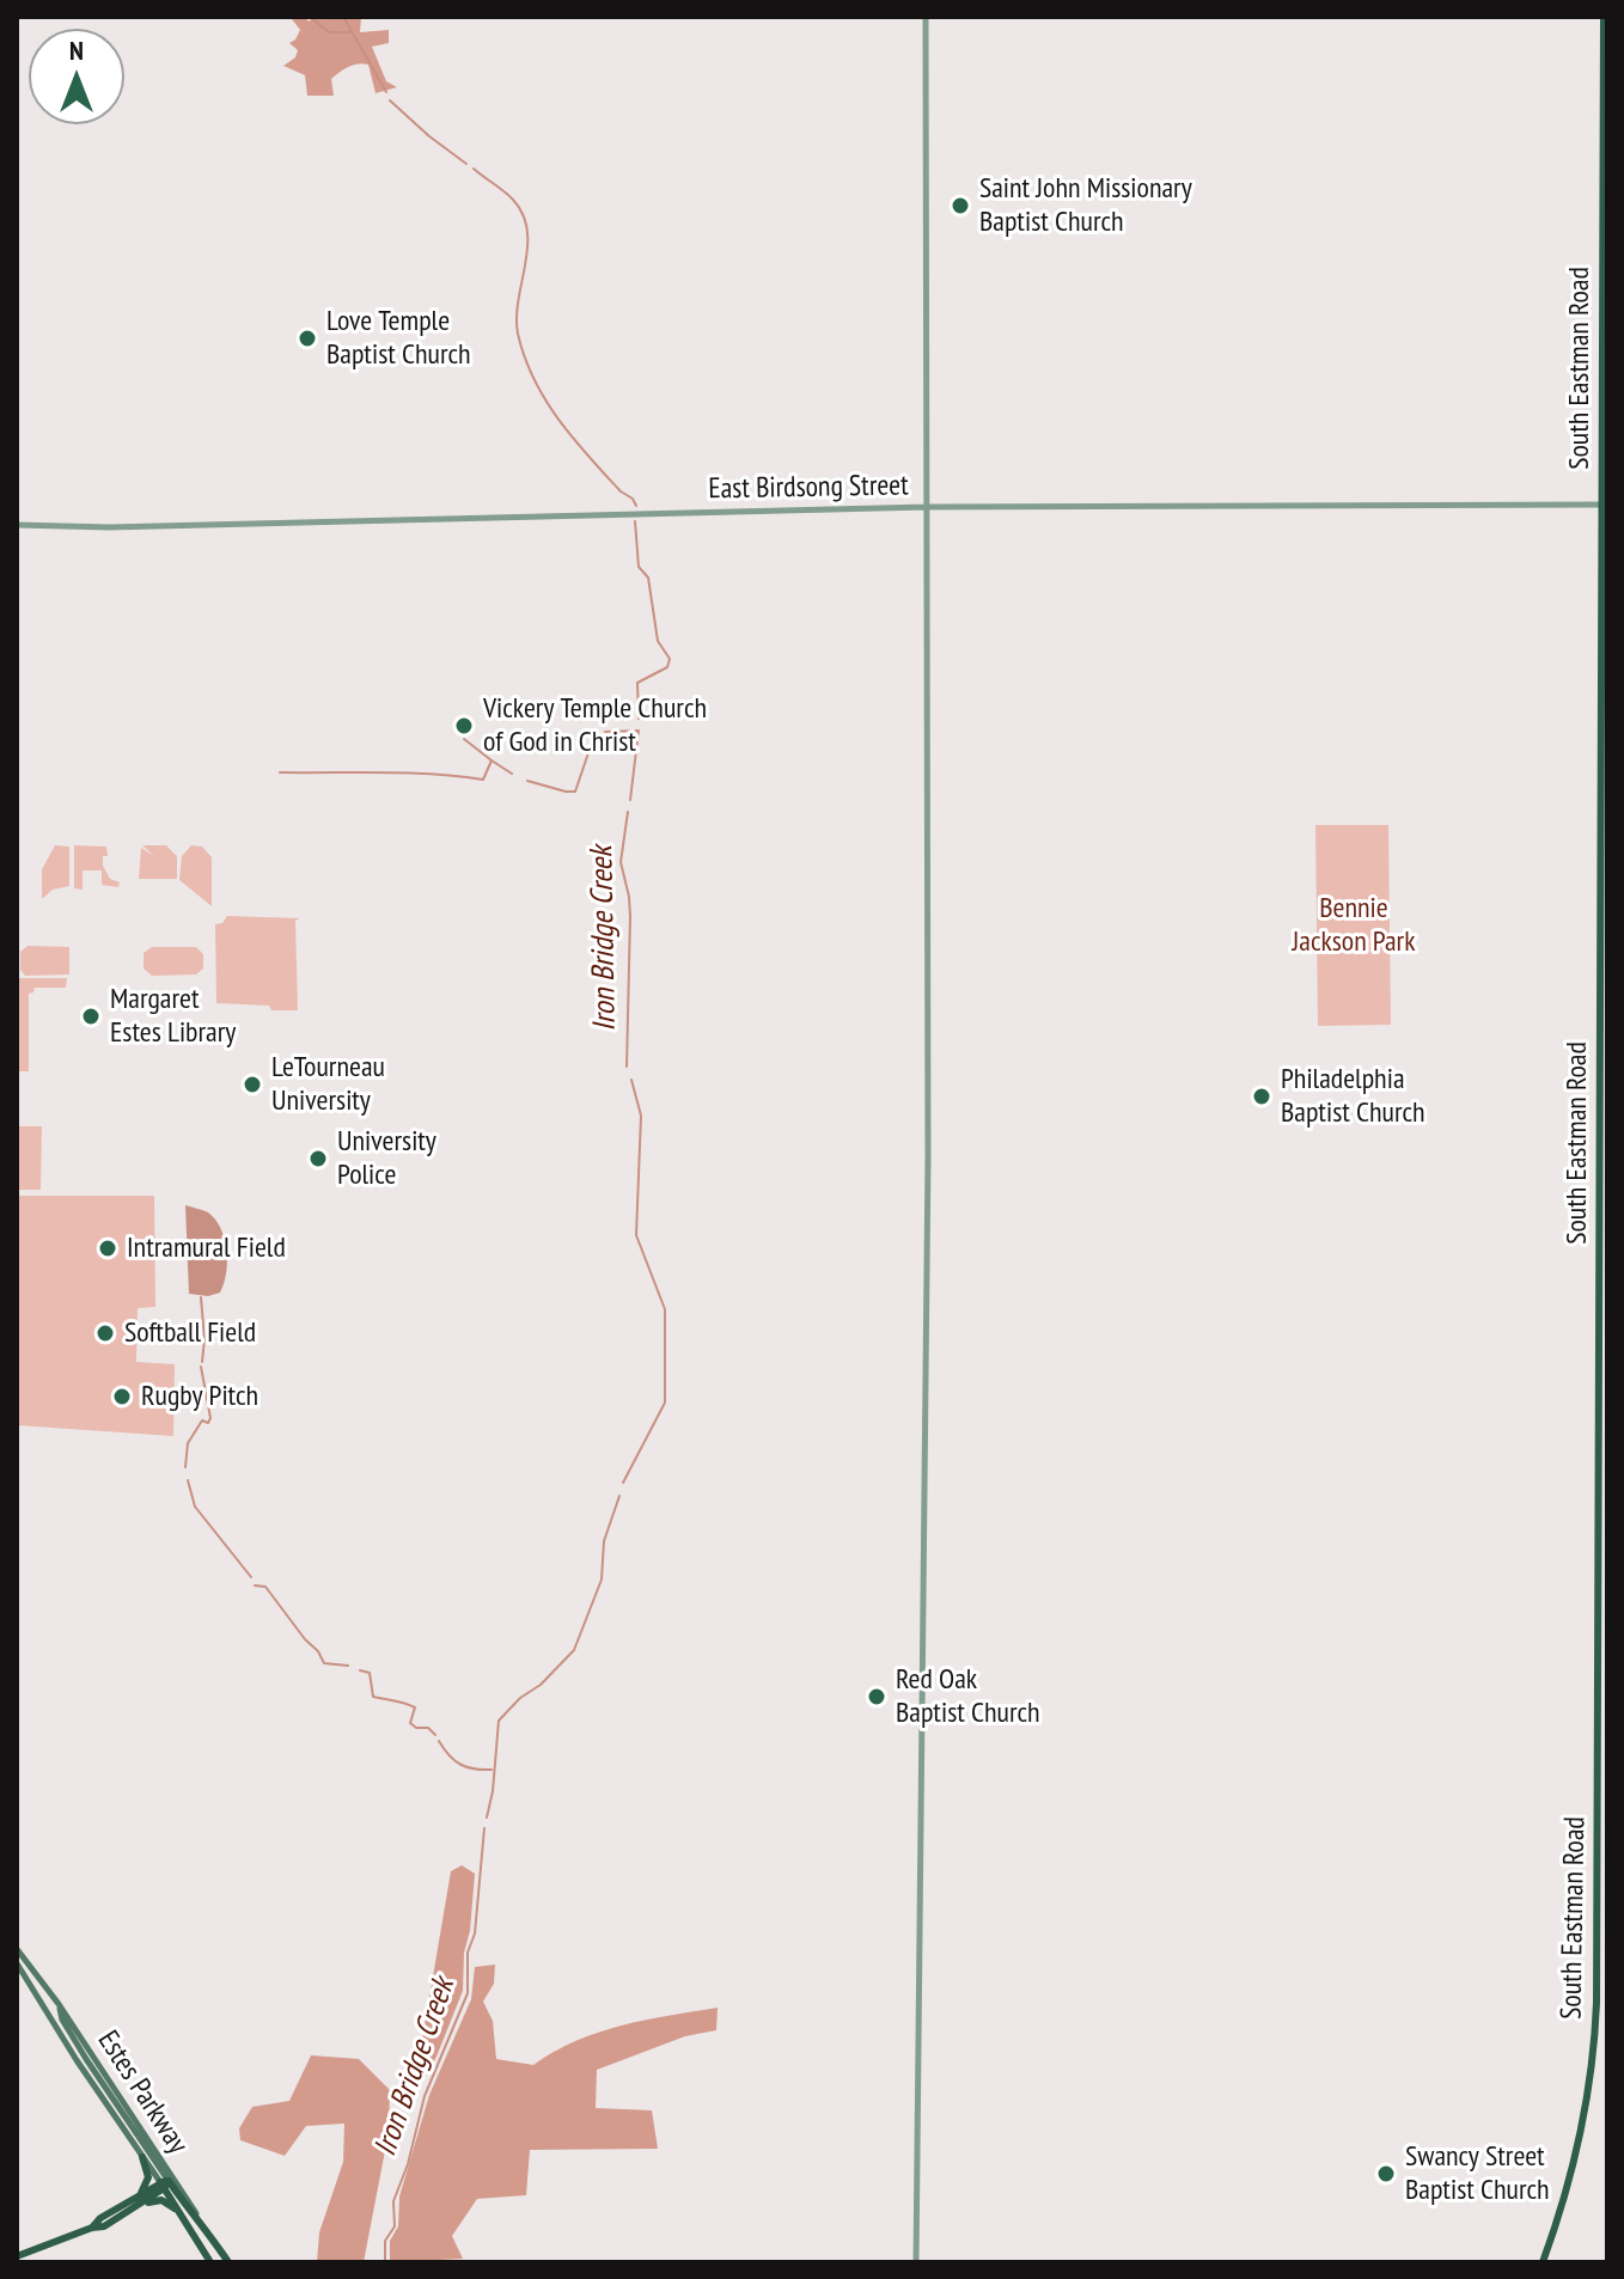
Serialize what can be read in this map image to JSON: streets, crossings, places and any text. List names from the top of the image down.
{
  "streets": {
    "main road": ["South Eastman Road", "Estes Parkway"],
    "street": ["East Birdsong Street"]
  },
  "crossings": [
    ["South Eastman Road", "East Birdsong Street"]
  ],
  "water": ["Iron Bridge Creek"],
  "parks": ["Bennie Jackson Park"],
  "places": [
    "Saint John Missionary Baptist Church",
    "Love Temple Baptist Church",
    "Vickery Temple Church of God in Christ",
    "Margaret Estes Library",
    "LeTourneau University",
    "Philadelphia Baptist Church",
    "University Police",
    "Intramural Field",
    "Softball Field",
    "Rugby Pitch",
    "Red Oak Baptist Church",
    "Swancy Street Baptist Church"
  ],
  "north": "top"
}
